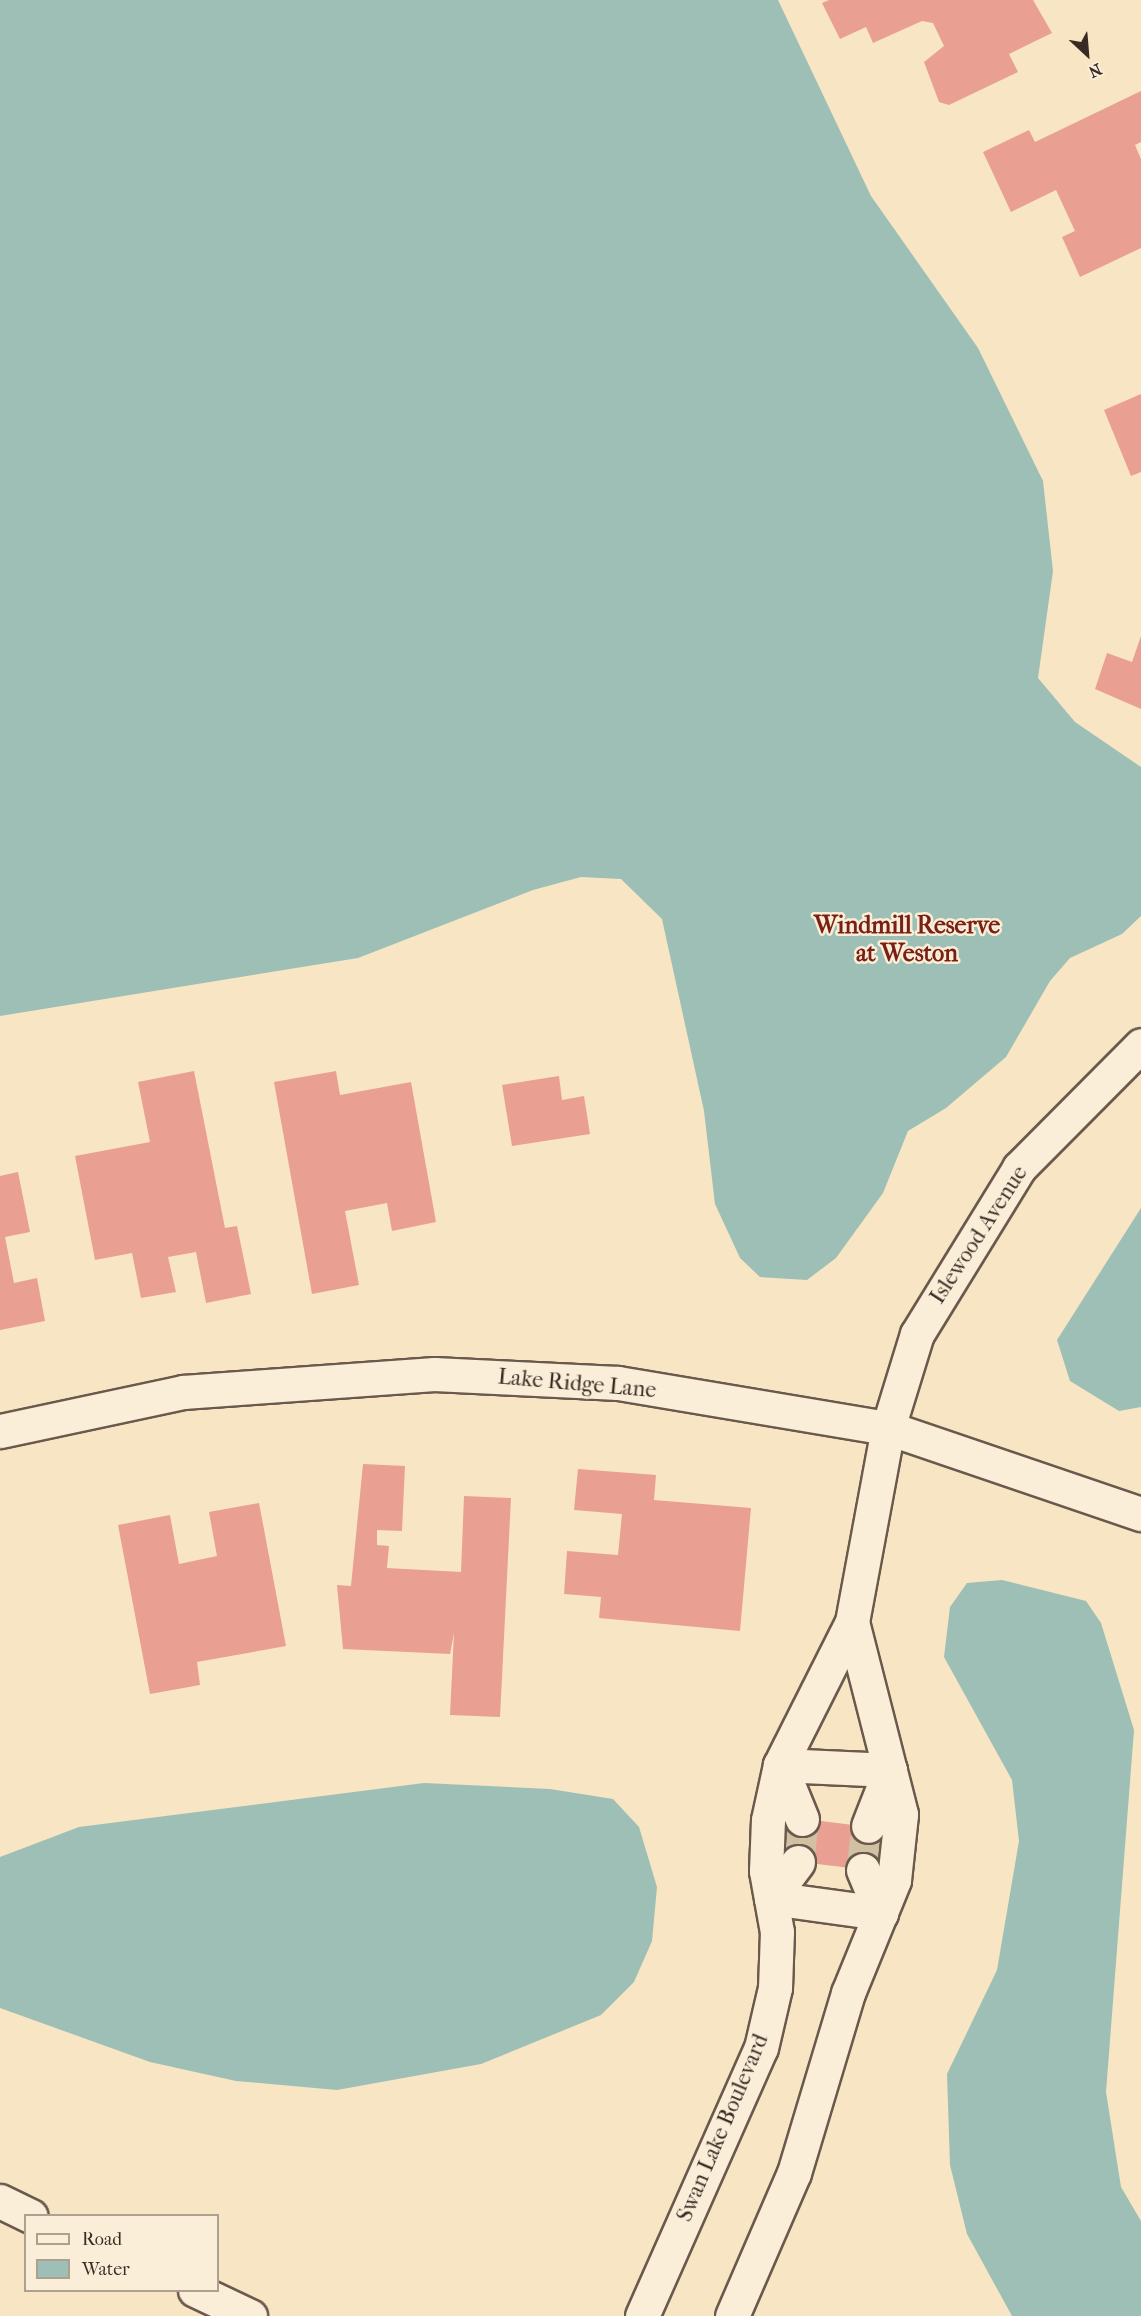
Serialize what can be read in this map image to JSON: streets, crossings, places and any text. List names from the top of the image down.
{
  "streets": {
    "street": ["Islewood Avenue", "Lake Ridge Lane", "Swan Lake Boulevard"]
  },
  "crossings": [
    ["Islewood Avenue", "Lake Ridge Lane"],
    ["Islewood Avenue", "Swan Lake Boulevard"],
    ["Lake Ridge Lane", "Swan Lake Boulevard"]
  ],
  "districts": ["Windmill Reserve at Weston"],
  "legend": ["Road", "Water"],
  "north": "bottom right"
}
